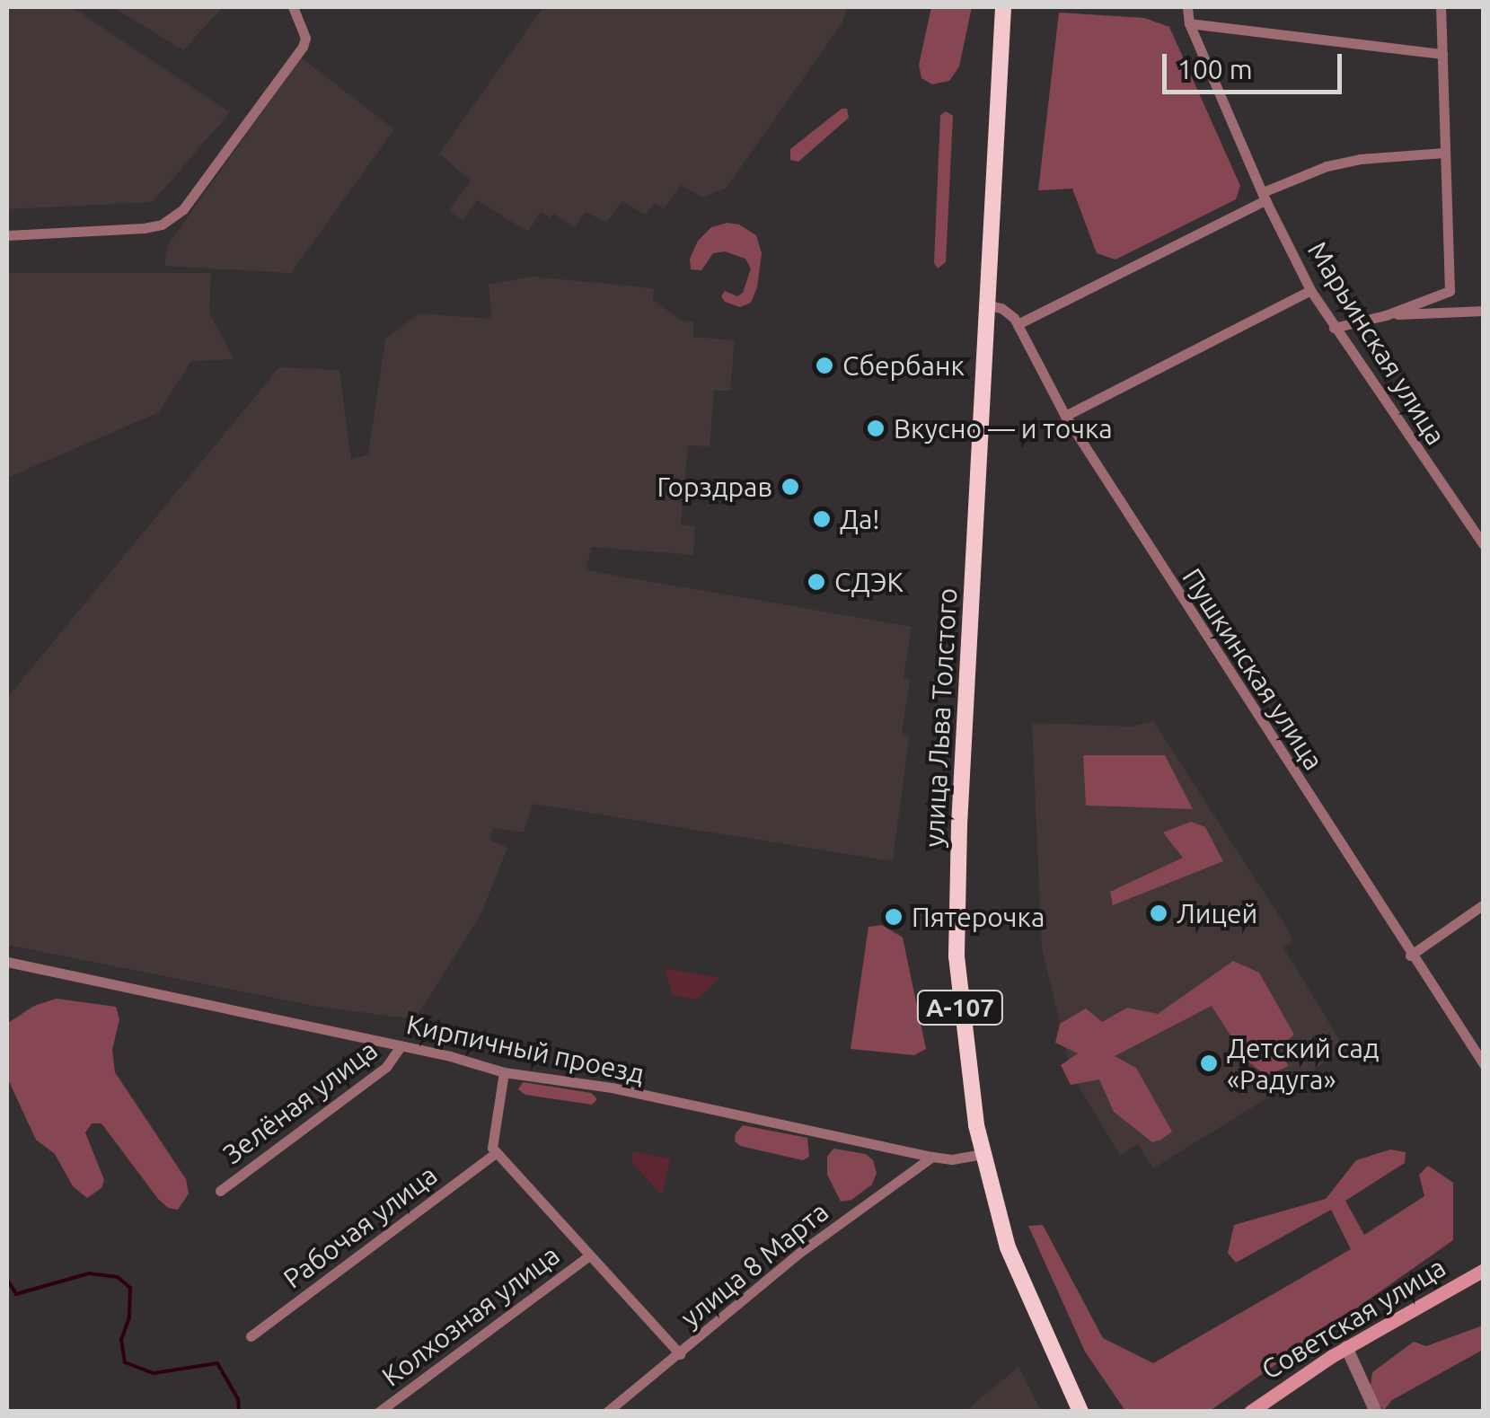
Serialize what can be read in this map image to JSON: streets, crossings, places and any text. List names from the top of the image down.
{
  "streets": {
    "highway": ["улица Льва Толстого", "А-107"],
    "main road": ["Советская улица"],
    "street": [
      "Марьинская улица",
      "Пушкинская улица",
      "Кирпичный проезд",
      "Зелёная улица",
      "Рабочая улица",
      "улица 8 Марта",
      "Колхозная улица"
    ]
  },
  "crossings": [
    ["улица Льва Толстого", "Кирпичный проезд"],
    ["Кирпичный проезд", "Зелёная улица"],
    ["Кирпичный проезд", "улица 8 Марта"]
  ],
  "places": [
    "Сбербанк",
    "Вкусно — и точка",
    "Горздрав",
    "Да!",
    "СДЭК",
    "Лицей",
    "Пятерочка",
    "Детский сад «Радуга»"
  ],
  "scale_bar": "100 m"
}
